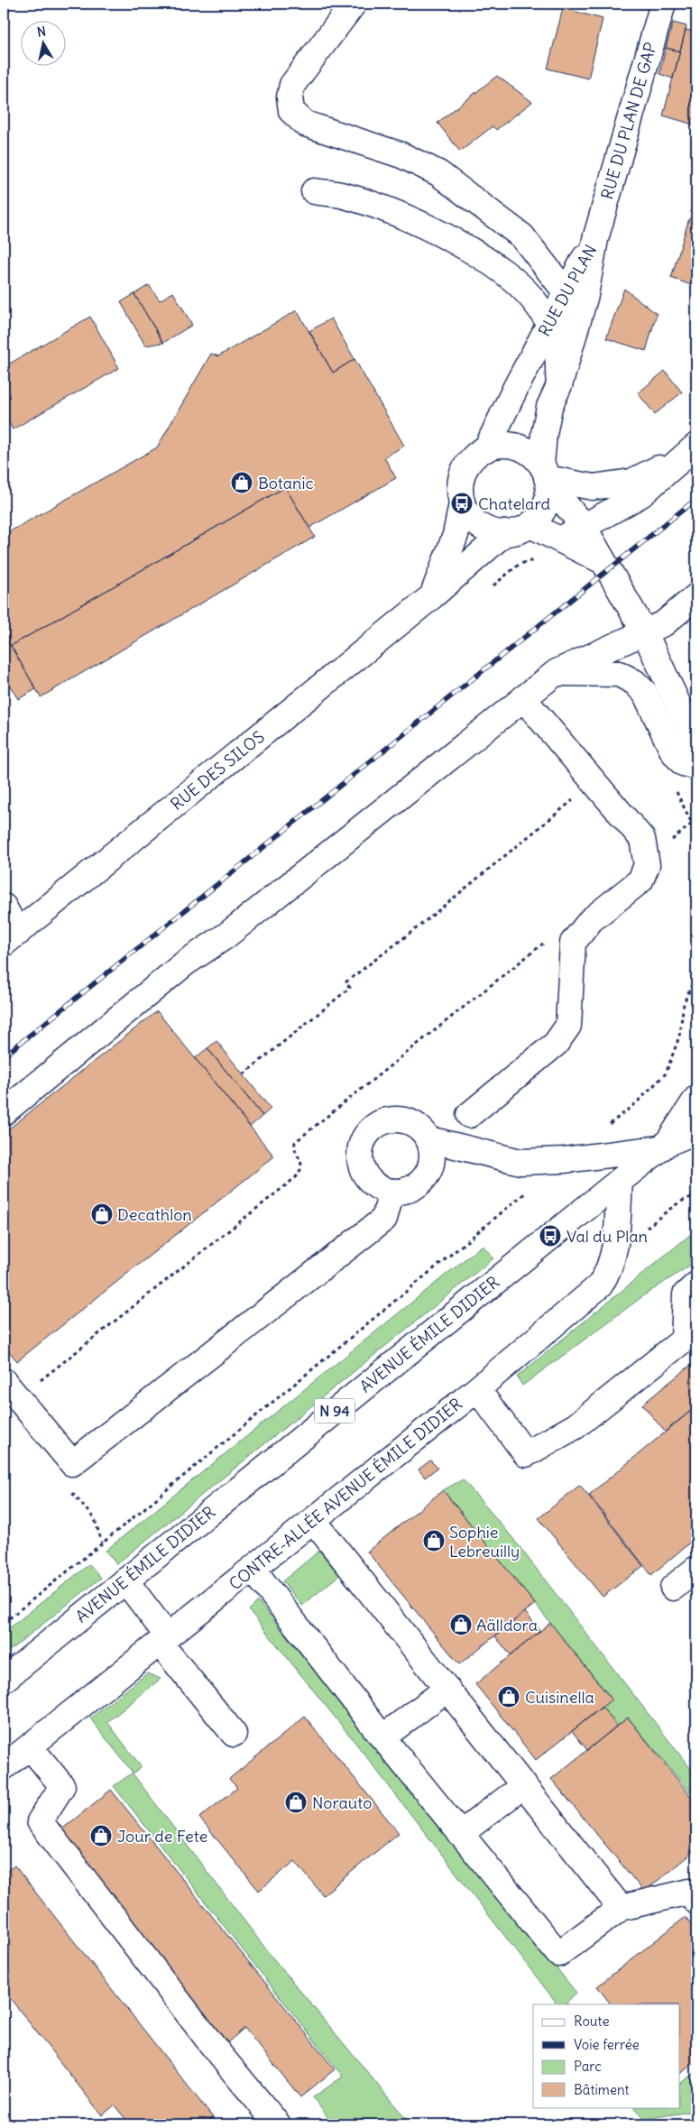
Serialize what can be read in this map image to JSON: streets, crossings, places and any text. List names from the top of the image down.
{
  "streets": {
    "main road": [
      "RUE DU PLAN DE GAP",
      "RUE DU PLAN",
      "RUE DES SILOS",
      "AVENUE ÉMILE DIDIER",
      "N 94",
      "CONTRE-ALLÉE AVENUE ÉMILE DIDIER"
    ]
  },
  "crossings": [
    ["RUE DU PLAN DE GAP", "RUE DU PLAN"],
    ["RUE DU PLAN", "RUE DES SILOS"],
    ["AVENUE ÉMILE DIDIER", "CONTRE-ALLÉE AVENUE ÉMILE DIDIER"]
  ],
  "places": {
    "shop": [
      "Botanic",
      "Decathlon",
      "Sophie Lebreuilly",
      "Aälldora",
      "Cuisinella",
      "Norauto",
      "Jour de Fete"
    ],
    "bus stop": ["Chatelard", "Val du Plan"]
  },
  "legend": [
    "Route",
    "Voie ferrée",
    "Parc",
    "Bâtiment"
  ],
  "north": "top"
}
